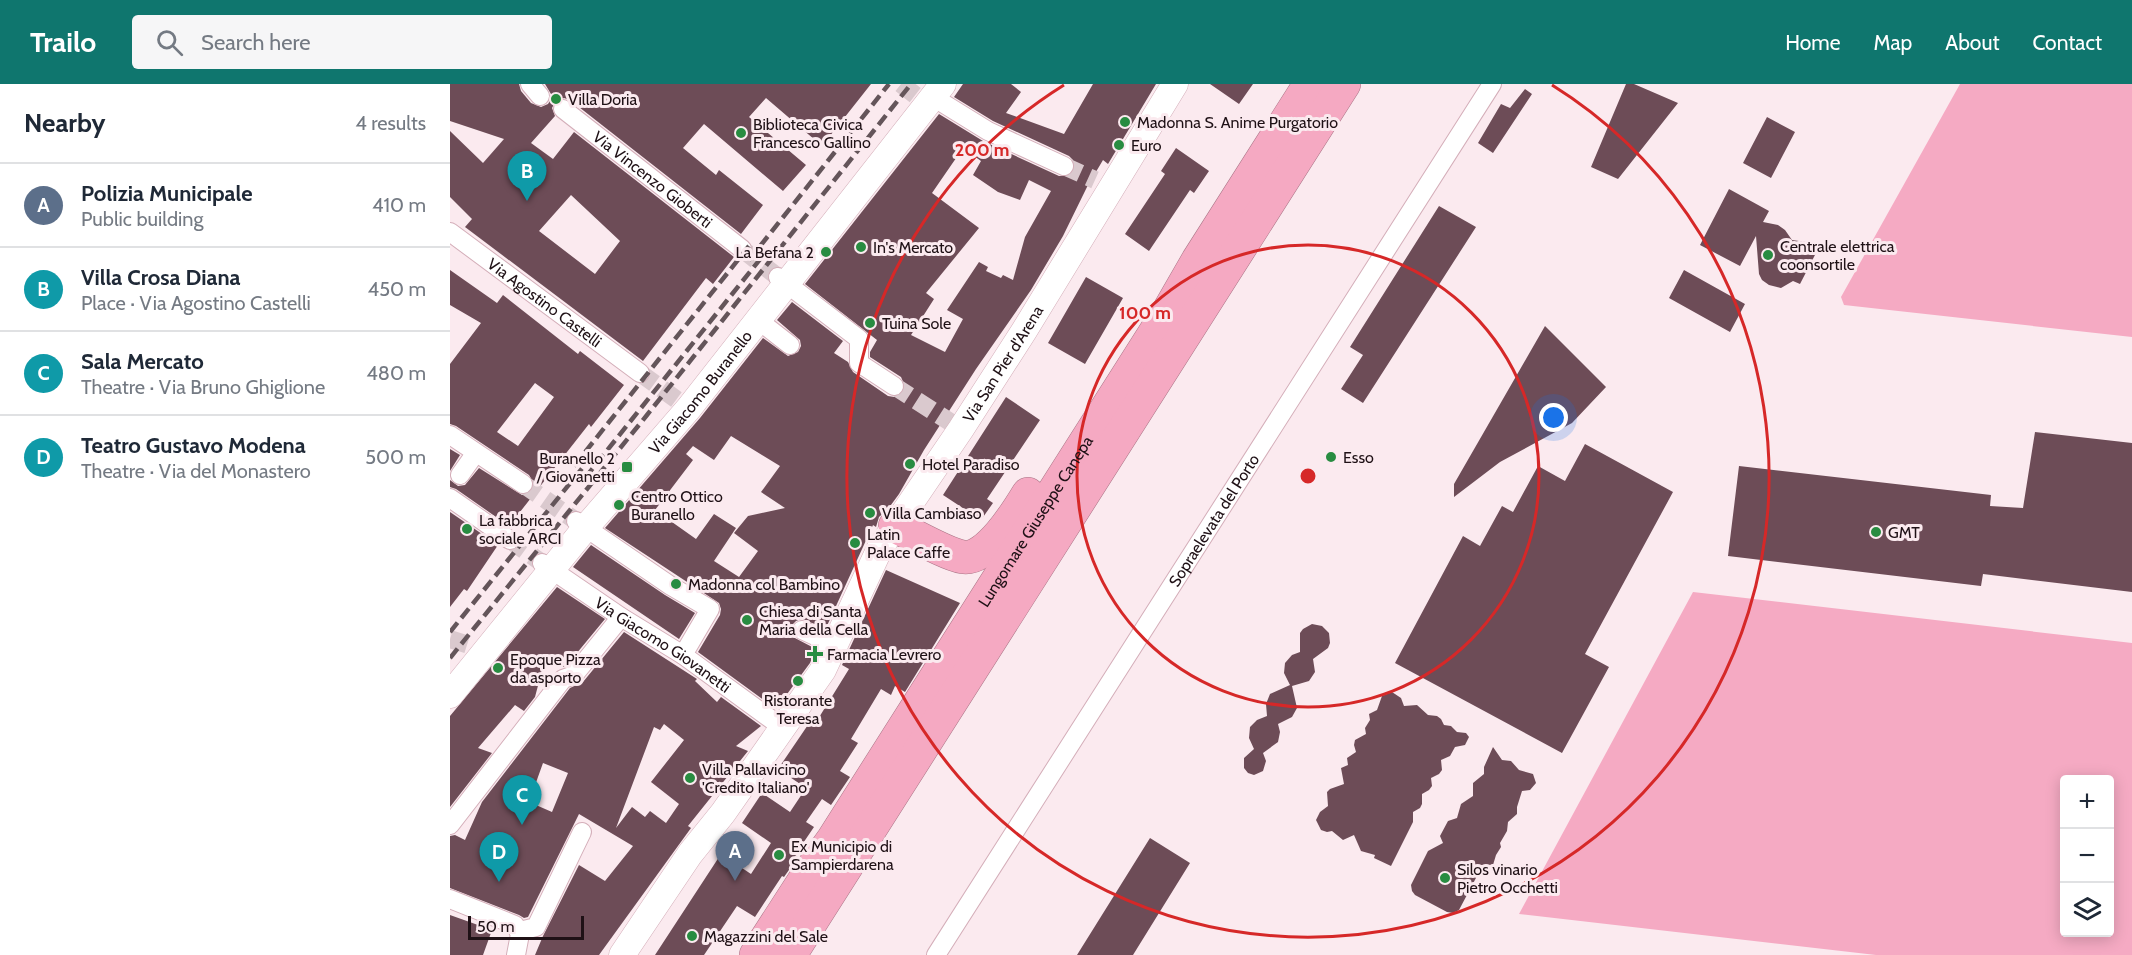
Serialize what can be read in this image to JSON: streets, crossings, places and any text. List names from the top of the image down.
{
  "streets": {
    "highway": ["Lungomare Giuseppe Canepa"],
    "street": [
      "Via Vincenzo Gioberti",
      "Via Agostino Castelli",
      "Via San Pier d'Arena",
      "Via Giacomo Buranello",
      "Sopraelevata del Porto",
      "Via Giacomo Giovanetti"
    ]
  },
  "crossings": [
    ["Via San Pier d'Arena", "Via Giacomo Giovanetti"],
    ["Via Giacomo Buranello", "Via Giacomo Giovanetti"]
  ],
  "places": {
    "other": [
      "Villa Doria",
      "Madonna S. Anime Purgatorio",
      "Biblioteca Civica Francesco Gallino",
      "Euro",
      "In's Mercato",
      "La Befana 2",
      "Centrale elettrica coonsortile",
      "Tuina Sole",
      "Esso",
      "Hotel Paradiso",
      "Centro Ottico Buranello",
      "Villa Cambiaso",
      "La fabbrica sociale ARCI",
      "GMT",
      "Latin Palace Caffe",
      "Madonna col Bambino",
      "Chiesa di Santa Maria della Cella",
      "Epoque Pizza da asporto",
      "Ristorante Teresa",
      "Villa Pallavicino 'Credito Italiano'",
      "Ex Municipio di Sampierdarena",
      "Silos vinario Pietro Occhetti",
      "Magazzini del Sale"
    ],
    "transit": ["Buranello 2 / Giovanetti"],
    "health": ["Farmacia Levrero"]
  },
  "scale_bar": "50 m",
  "page": {
    "header": "Trailo",
    "search": "Search here",
    "nav": [
      "Home",
      "Map",
      "About",
      "Contact"
    ],
    "heading": ["Nearby", "4 results"],
    "pins": [
      "B",
      "C",
      "A",
      "D"
    ],
    "list": [
      {
        "mark": "A",
        "name": "Polizia Municipale",
        "note": "Public building",
        "value": "410 m"
      },
      {
        "mark": "B",
        "name": "Villa Crosa Diana",
        "note": "Place · Via Agostino Castelli",
        "value": "450 m"
      },
      {
        "mark": "C",
        "name": "Sala Mercato",
        "note": "Theatre · Via Bruno Ghiglione",
        "value": "480 m"
      },
      {
        "mark": "D",
        "name": "Teatro Gustavo Modena",
        "note": "Theatre · Via del Monastero",
        "value": "500 m"
      }
    ],
    "map_buttons": ["+", "−"],
    "scale": "50 m"
  },
  "rings": ["200 m", "100 m"]
}
